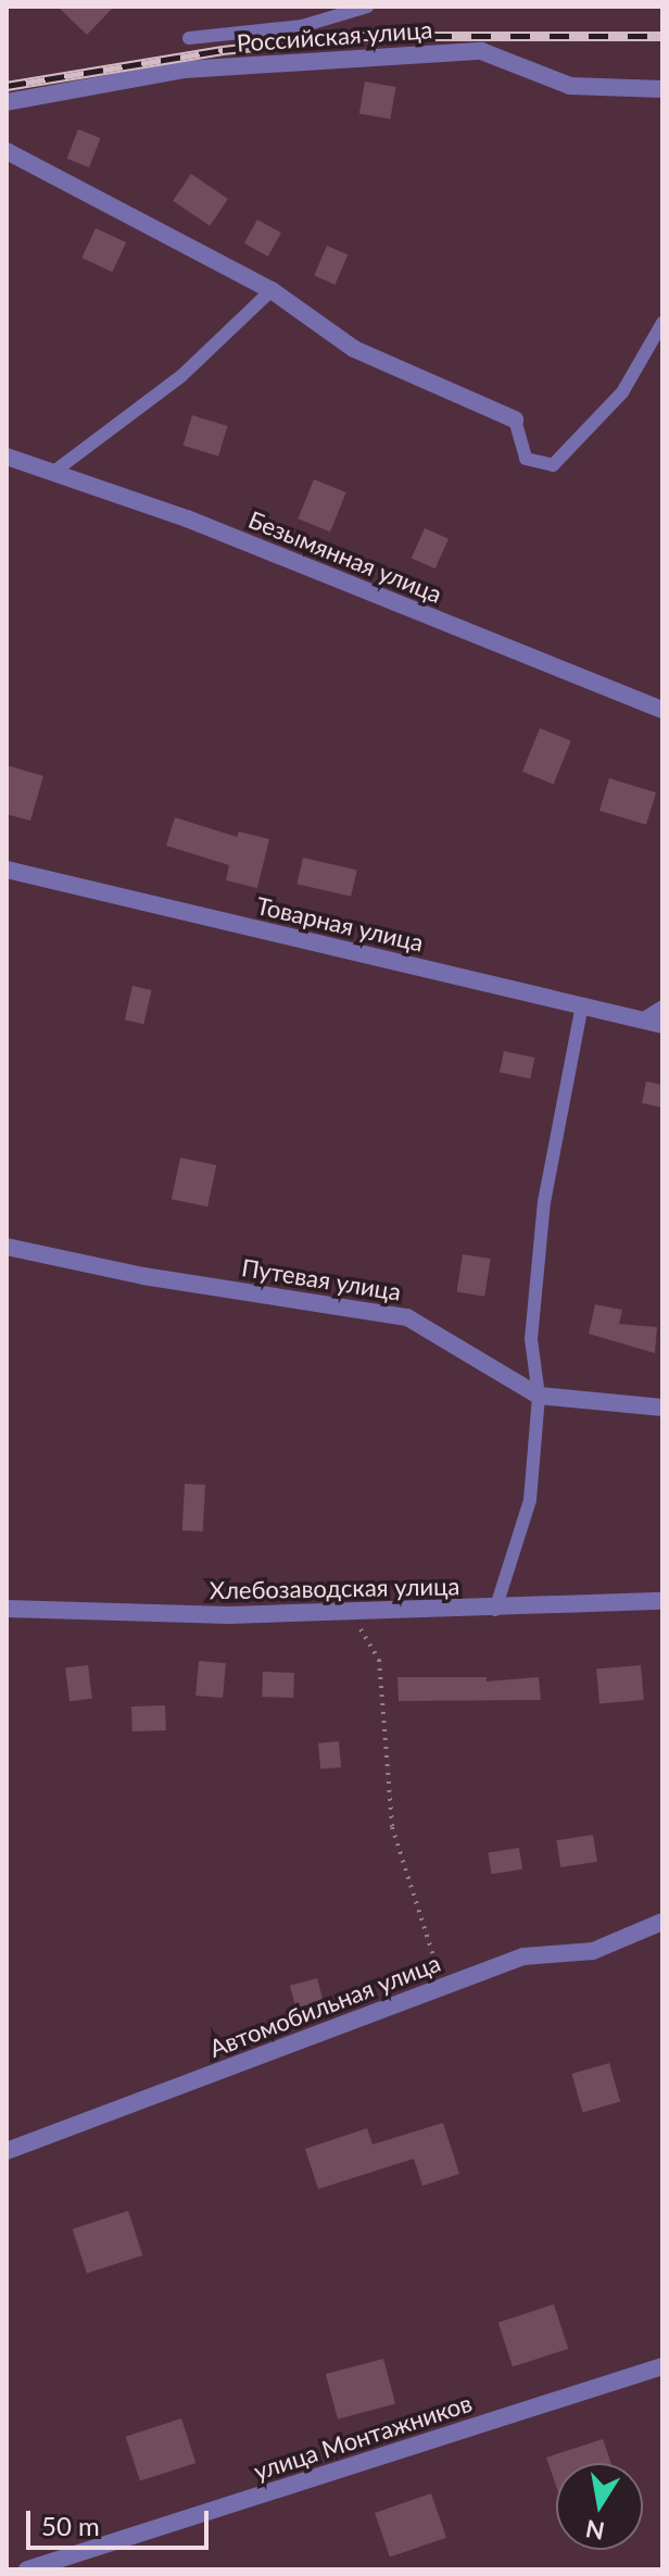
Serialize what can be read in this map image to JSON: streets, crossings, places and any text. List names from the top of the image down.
{
  "streets": {
    "street": [
      "Российская улица",
      "Безымянная улица",
      "Товарная улица",
      "Путевая улица",
      "Хлебозаводская улица",
      "Автомобильная улица",
      "улица Монтажников"
    ]
  },
  "scale_bar": "50 m",
  "north": "bottom"
}
